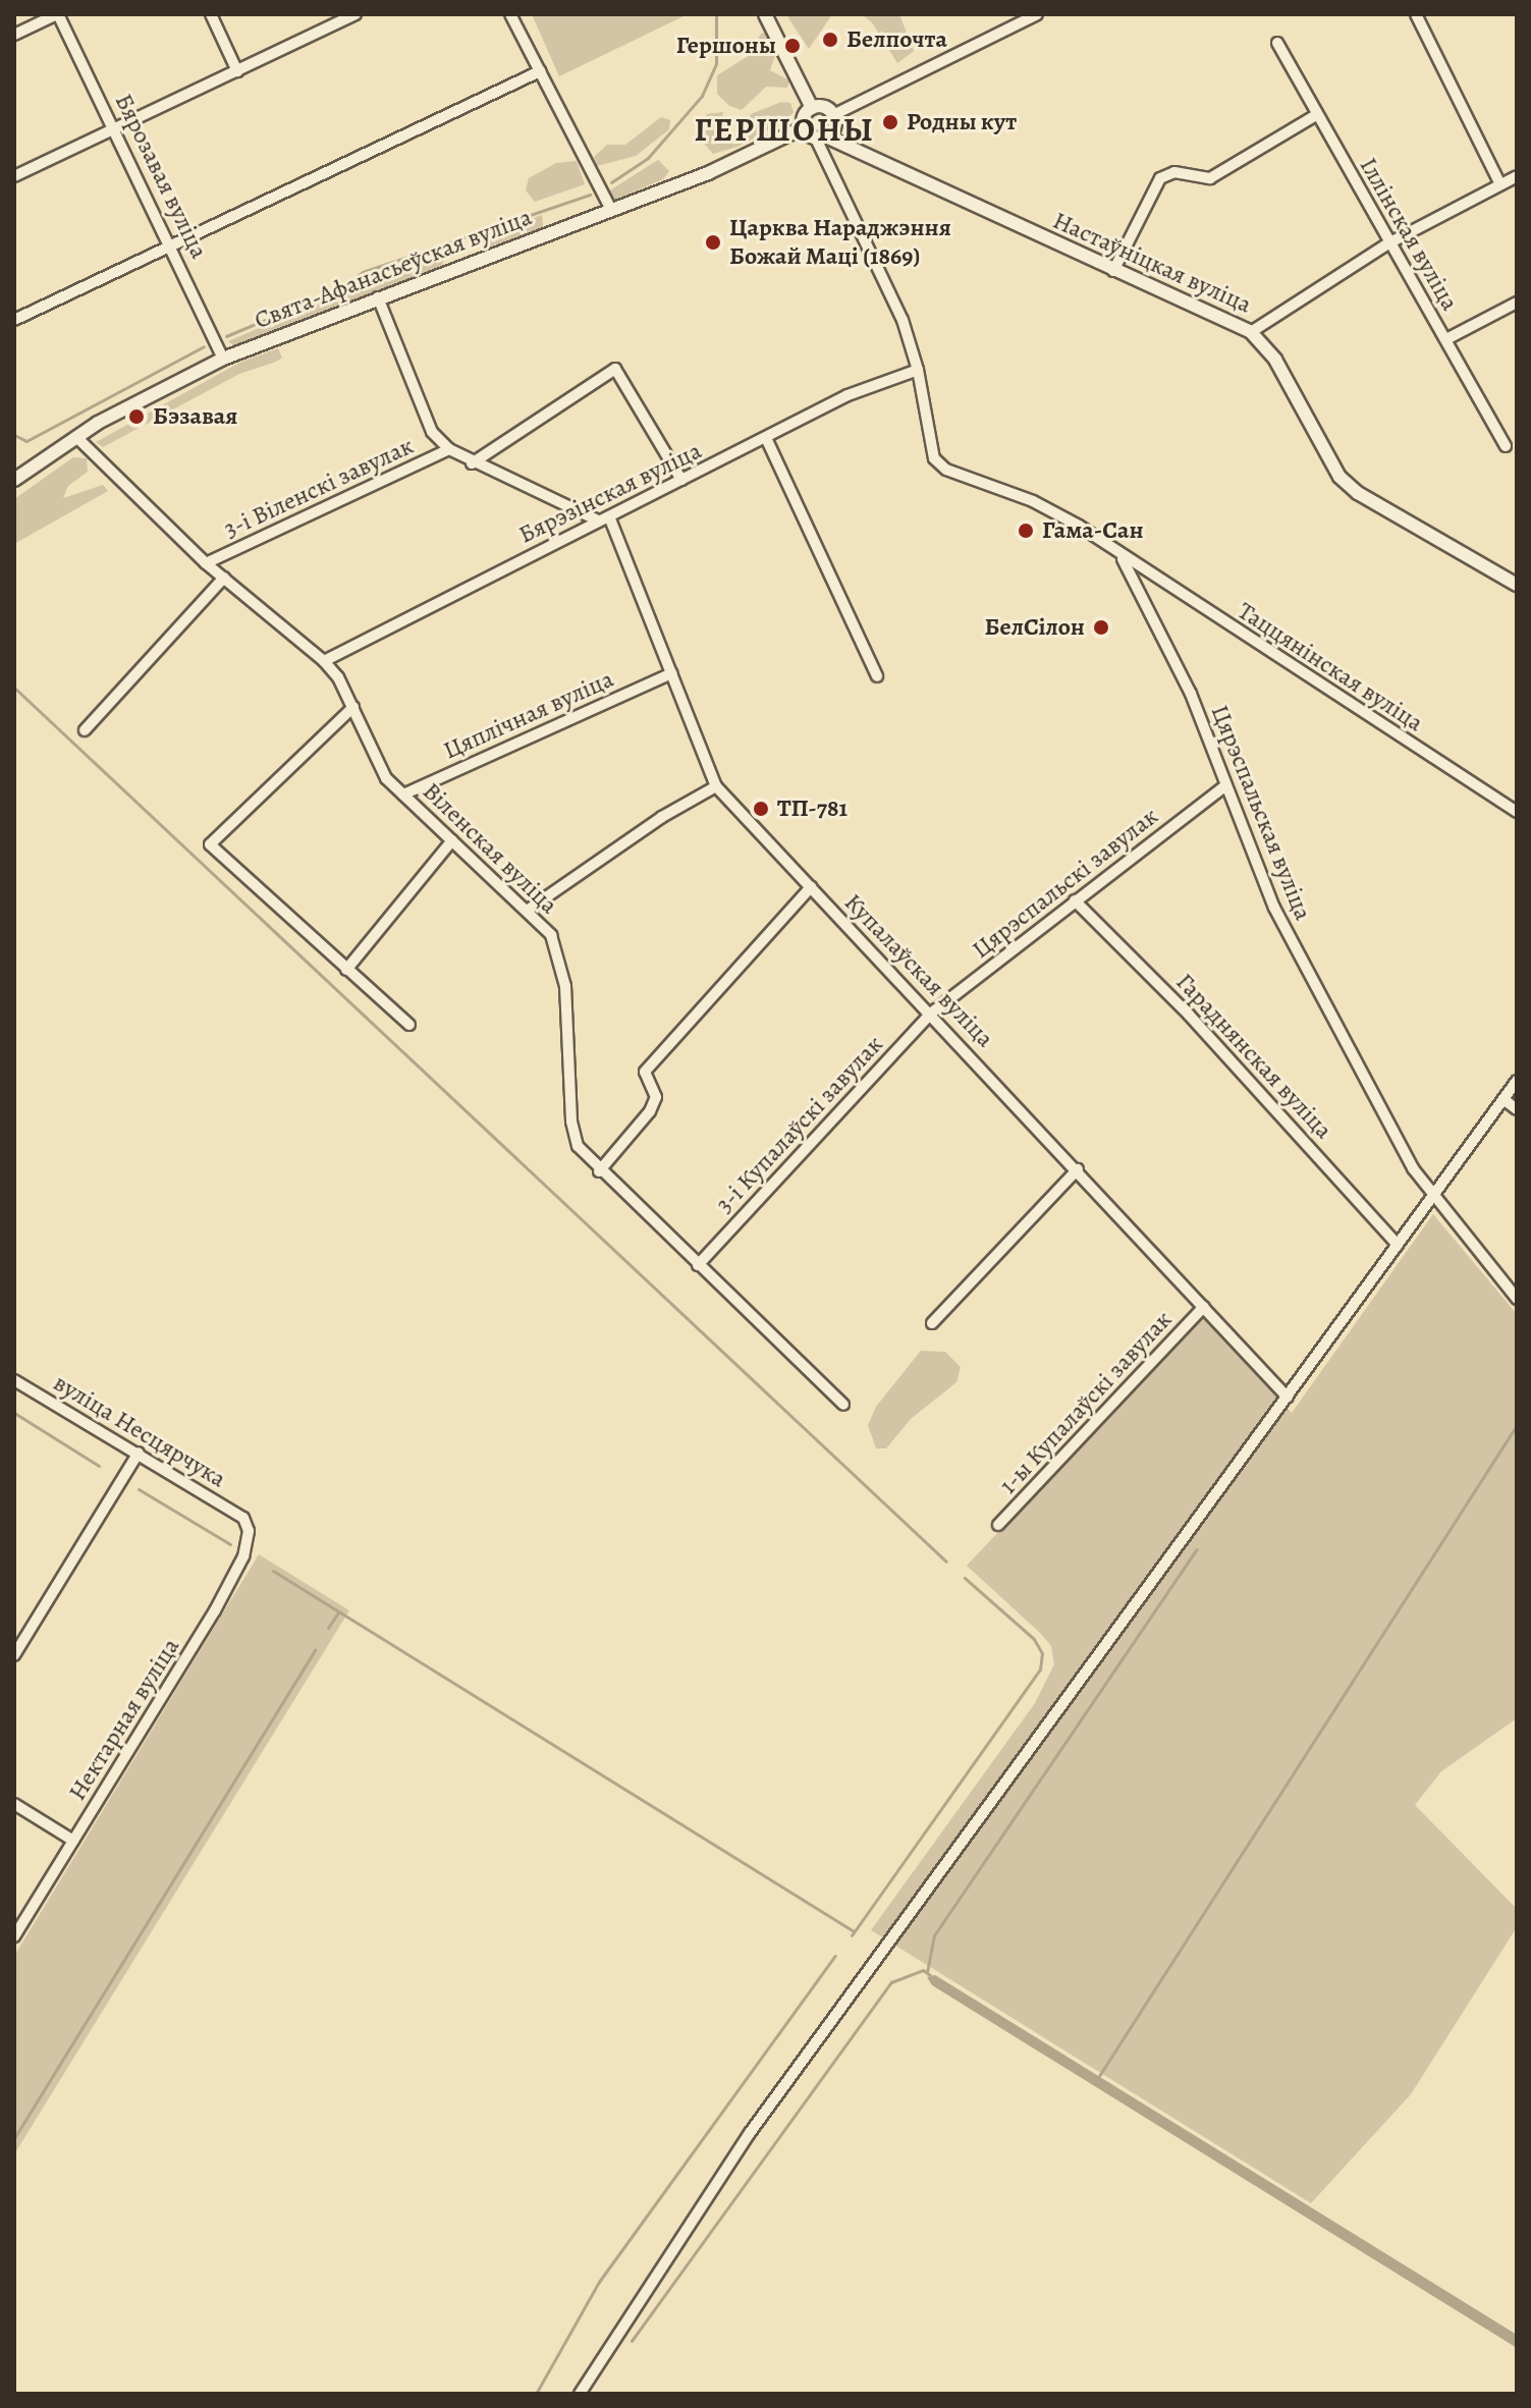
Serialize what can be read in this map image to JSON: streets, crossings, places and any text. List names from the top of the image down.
{
  "streets": {
    "street": [
      "Бярозавая вуліца",
      "Іллінская вуліца",
      "Настаўніцкая вуліца",
      "Свята-Афанасьеўская вуліца",
      "3-і Віленскі завулак",
      "Бярэзінская вуліца",
      "Таццянінская вуліца",
      "Цяплічная вуліца",
      "Цярэспальская вуліца",
      "Віленская вуліца",
      "Цярэспальскі завулак",
      "Купалаўская вуліца",
      "Гараднянская вуліца",
      "3-і Купалаўскі завулак",
      "1-ы Купалаўскі завулак",
      "вуліца Несцярчука",
      "Нектарная вуліца"
    ]
  },
  "crossings": [
    ["Бярозавая вуліца", "Свята-Афанасьеўская вуліца"],
    ["Настаўніцкая вуліца", "Свята-Афанасьеўская вуліца"],
    ["Свята-Афанасьеўская вуліца", "Віленская вуліца"],
    ["3-і Віленскі завулак", "Віленская вуліца"],
    ["Бярэзінская вуліца", "Цярэспальская вуліца"],
    ["Бярэзінская вуліца", "Віленская вуліца"],
    ["Бярэзінская вуліца", "Купалаўская вуліца"],
    ["Таццянінская вуліца", "Цярэспальская вуліца"],
    ["Цяплічная вуліца", "Віленская вуліца"],
    ["Цяплічная вуліца", "Купалаўская вуліца"],
    ["Цярэспальская вуліца", "Цярэспальскі завулак"],
    ["Віленская вуліца", "3-і Купалаўскі завулак"],
    ["Цярэспальскі завулак", "Купалаўская вуліца"],
    ["Цярэспальскі завулак", "Гараднянская вуліца"],
    ["Цярэспальскі завулак", "3-і Купалаўскі завулак"],
    ["Купалаўская вуліца", "3-і Купалаўскі завулак"],
    ["Купалаўская вуліца", "1-ы Купалаўскі завулак"],
    ["вуліца Несцярчука", "Нектарная вуліца"]
  ],
  "districts": ["ГЕРШОНЫ"],
  "places": [
    "Белпочта",
    "Гершоны",
    "Родны кут",
    "Царква Нараджэння Божай Маці (1869)",
    "Бэзавая",
    "Гама-Сан",
    "БелСілон",
    "ТП-781"
  ]
}
